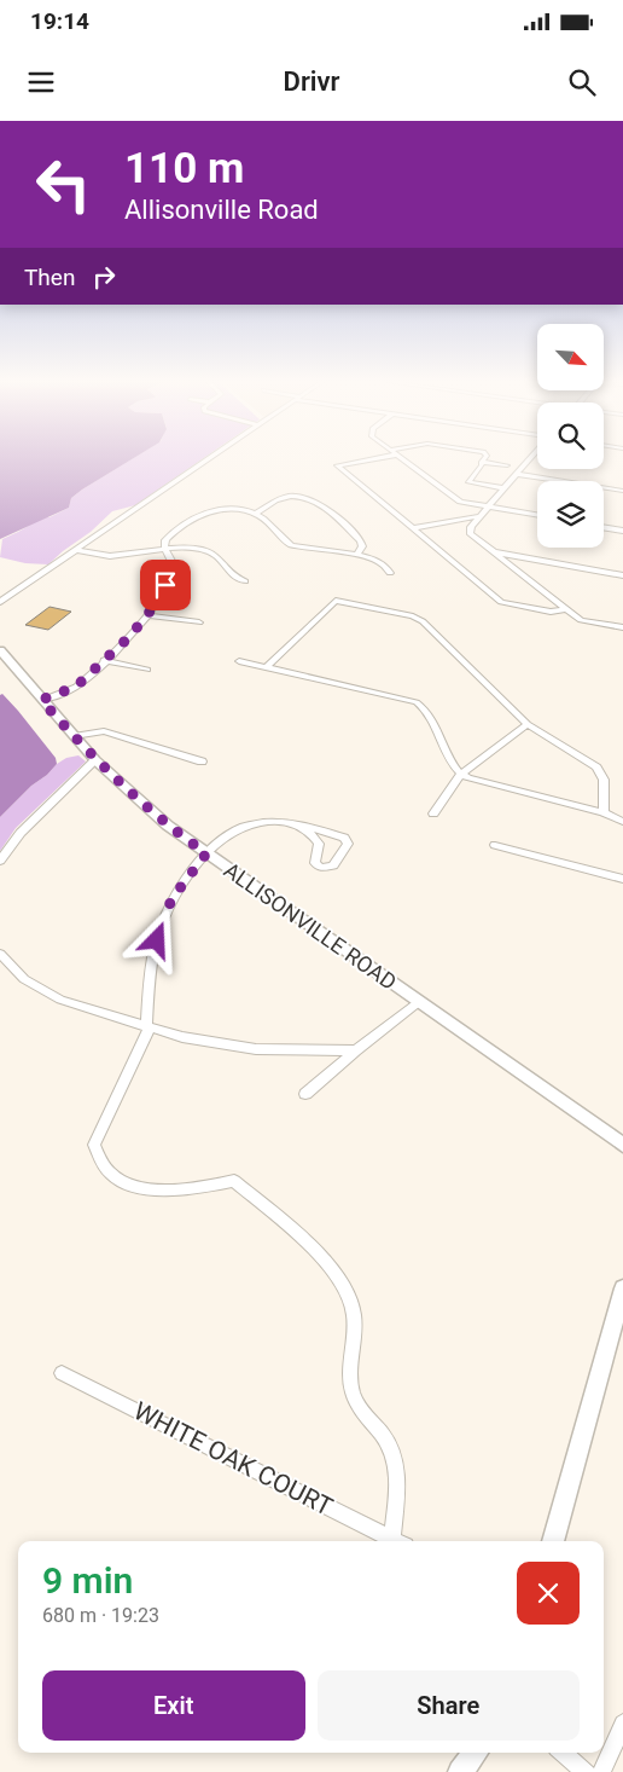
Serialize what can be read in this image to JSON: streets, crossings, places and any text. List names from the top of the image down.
{
  "streets": {
    "main road": ["ALLISONVILLE ROAD"],
    "street": ["WHITE OAK COURT"]
  },
  "north": "bottom right",
  "page": {
    "status": "19:14",
    "header": "Drivr",
    "turn": ["110 m", "Allisonville Road"],
    "then": "Then",
    "heading": ["9 min", "680 m · 19:23"],
    "buttons": ["Exit", "Share"]
  }
}
